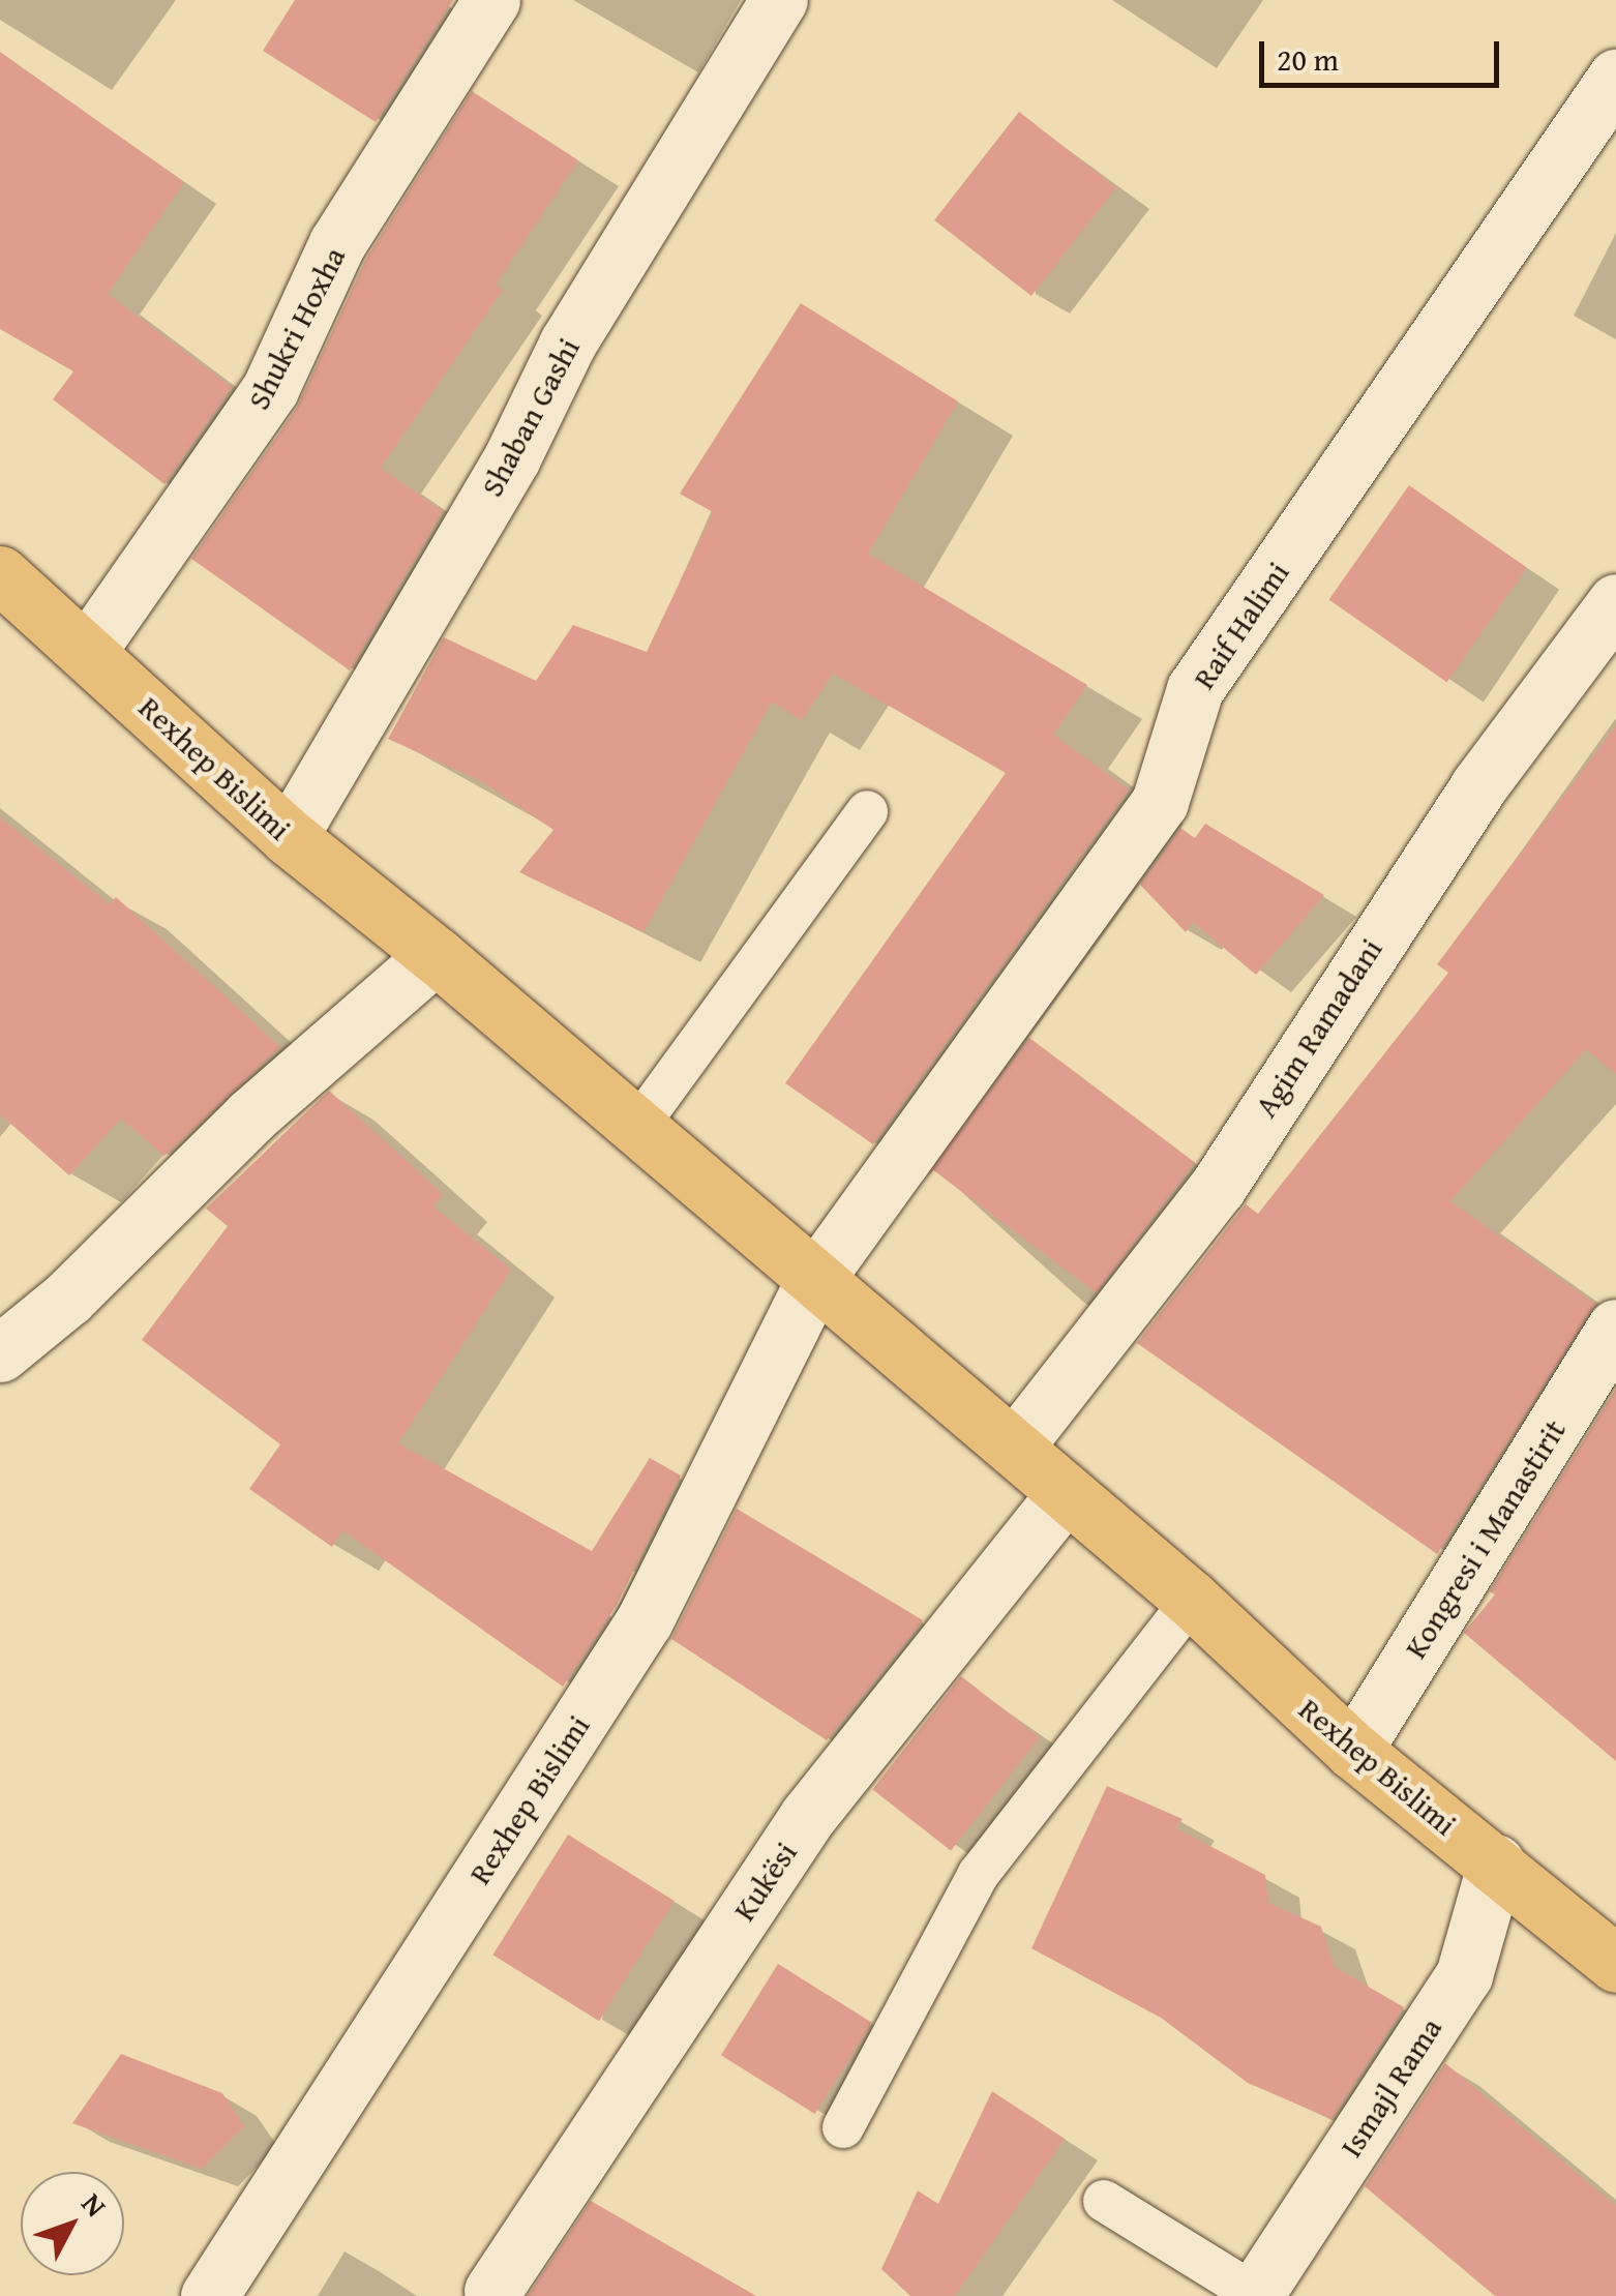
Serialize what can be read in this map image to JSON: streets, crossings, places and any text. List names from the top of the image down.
{
  "streets": {
    "main road": ["Rexhep Bislimi"],
    "street": [
      "Shukri Hoxha",
      "Shaban Gashi",
      "Raif Halimi",
      "Agim Ramadani",
      "Kongresi i Manastirit",
      "Kukësi",
      "Ismajl Rama"
    ]
  },
  "crossings": [
    ["Shukri Hoxha", "Rexhep Bislimi"],
    ["Shaban Gashi", "Rexhep Bislimi"],
    ["Raif Halimi", "Rexhep Bislimi"],
    ["Rexhep Bislimi", "Agim Ramadani"],
    ["Rexhep Bislimi", "Kongresi i Manastirit"],
    ["Rexhep Bislimi", "Kukësi"],
    ["Rexhep Bislimi", "Ismajl Rama"]
  ],
  "scale_bar": "20 m",
  "north": "top right"
}
